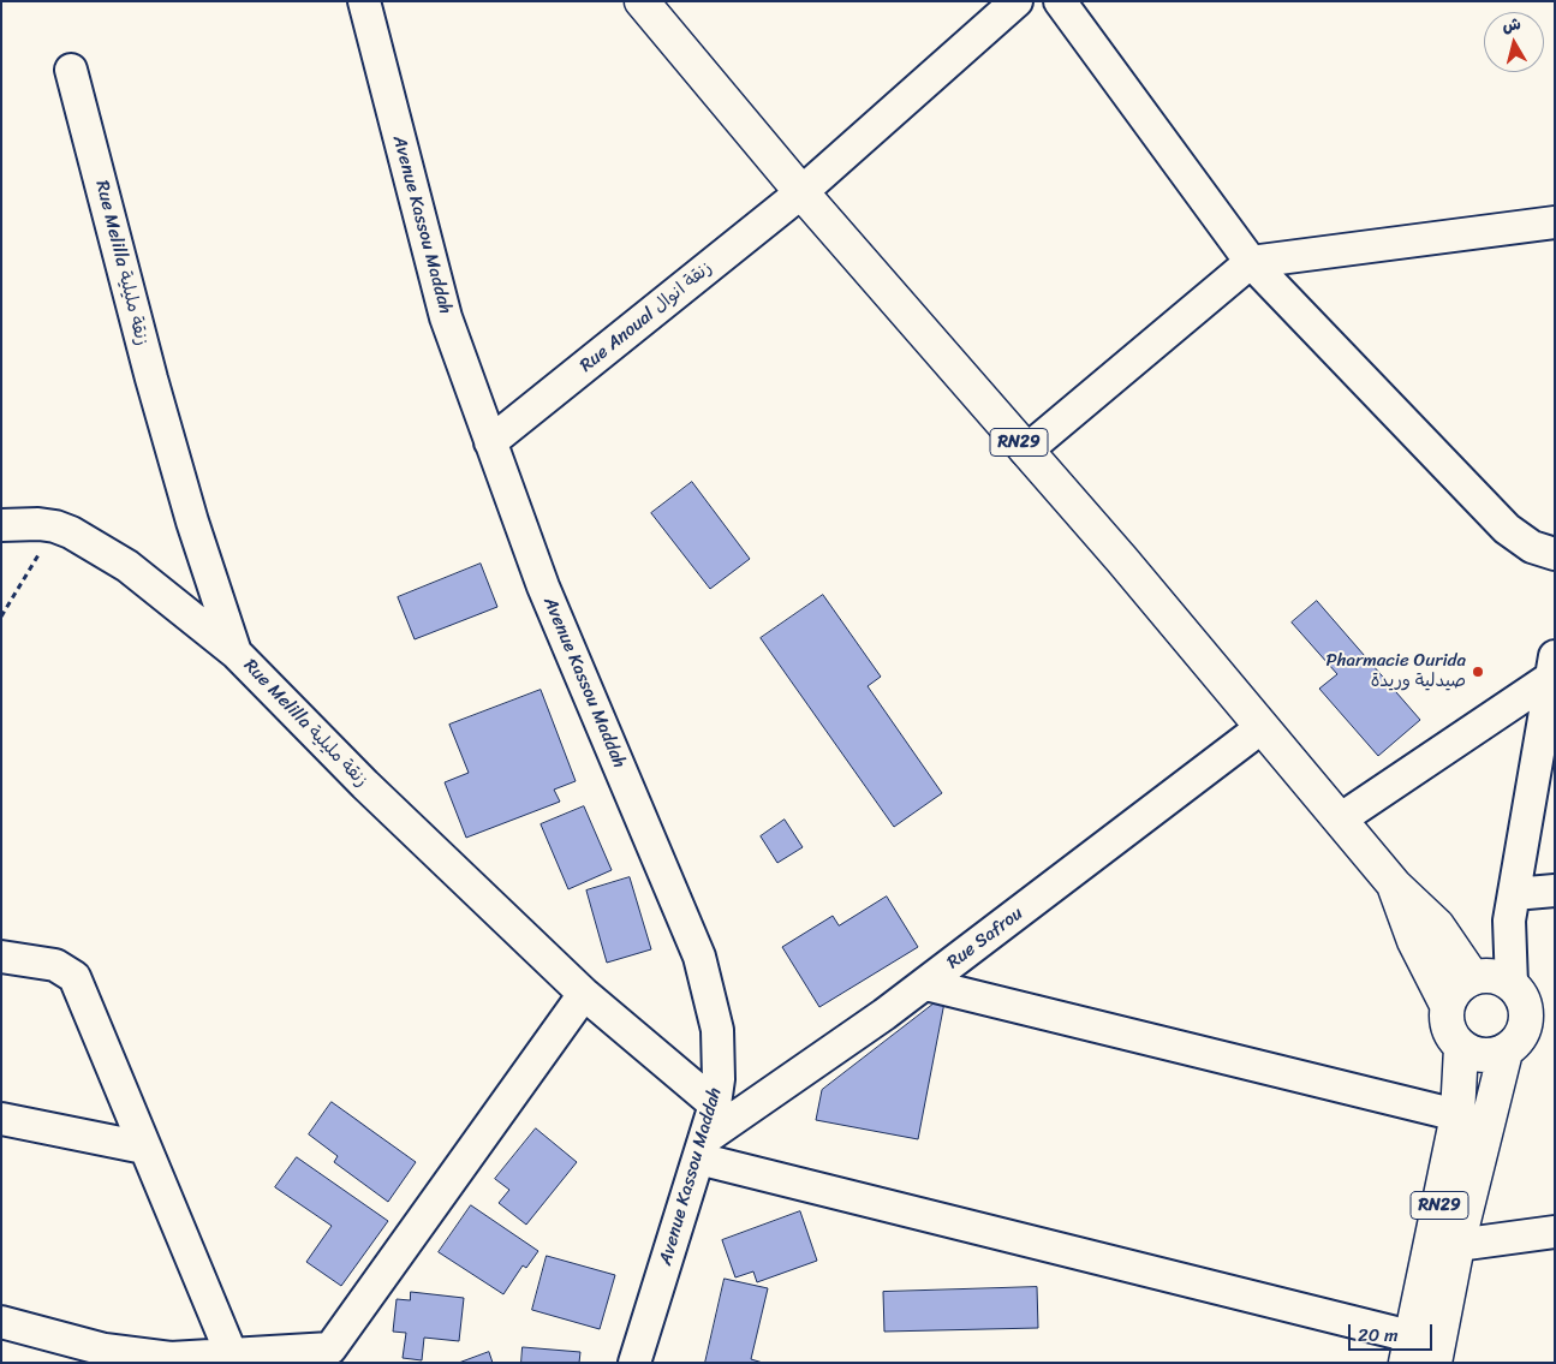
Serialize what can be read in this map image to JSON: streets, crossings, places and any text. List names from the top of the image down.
{
  "streets": {
    "main road": ["RN29"],
    "street": [
      "Avenue Kassou Maddah",
      "Rue Melilla زنقة مليلية",
      "Rue Anoual زنقة انوال",
      "Rue Safrou"
    ]
  },
  "crossings": [
    ["Avenue Kassou Maddah", "Rue Melilla زنقة مليلية"],
    ["Avenue Kassou Maddah", "Rue Anoual زنقة انوال"],
    ["Avenue Kassou Maddah", "Rue Safrou"],
    ["Rue Anoual زنقة انوال", "RN29"],
    ["RN29", "Rue Safrou"]
  ],
  "places": ["Pharmacie Ourida صيدلية وريدة"],
  "scale_bar": "20 m",
  "north": "top"
}
